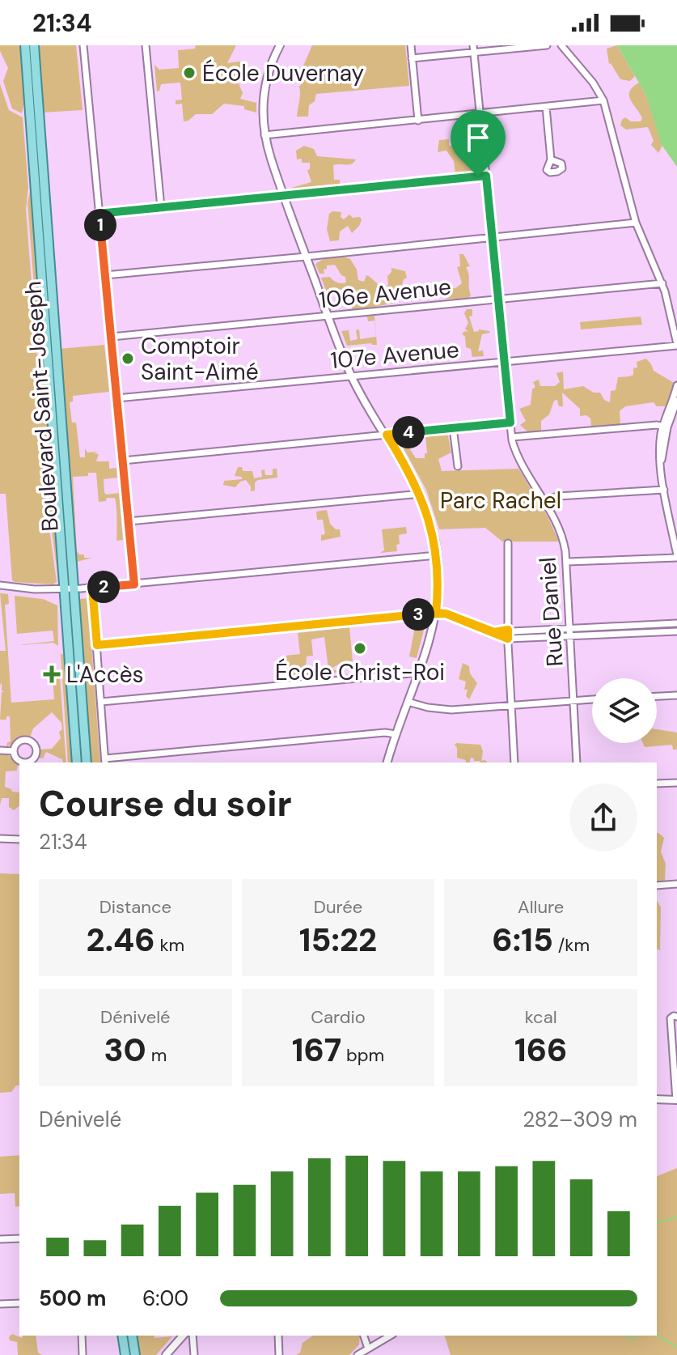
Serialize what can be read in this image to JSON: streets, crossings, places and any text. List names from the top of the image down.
{
  "streets": {
    "main road": ["Boulevard Saint-Joseph"],
    "street": ["106e Avenue", "107e Avenue", "Rue Daniel"]
  },
  "crossings": [
    ["106e Avenue", "Rue Daniel"],
    ["107e Avenue", "Rue Daniel"]
  ],
  "parks": ["Parc Rachel"],
  "places": {
    "other": ["École Duvernay", "Comptoir Saint-Aimé", "École Christ-Roi"],
    "health": ["L'Accès"]
  },
  "page": {
    "status": "21:34",
    "pins": [
      "1",
      "4",
      "2",
      "3"
    ],
    "heading": ["Course du soir", "21:34"],
    "stats": [
      ["Distance", "2.46 km"],
      ["Durée", "15:22"],
      ["Allure", "6:15 /km"],
      ["Dénivelé", "30 m"],
      ["Cardio", "167 bpm"],
      ["kcal", "166"]
    ],
    "chart": ["Dénivelé", "282–309 m"],
    "list": [
      {
        "name": "500 m",
        "note": "6:00"
      }
    ]
  }
}
